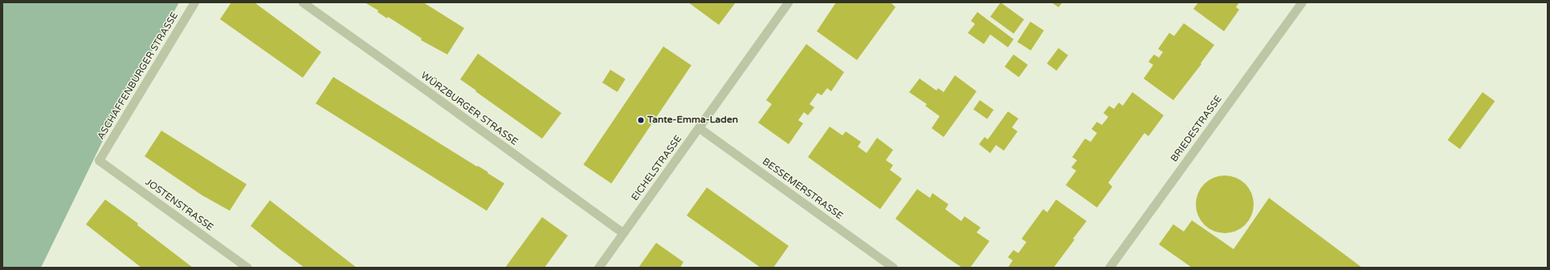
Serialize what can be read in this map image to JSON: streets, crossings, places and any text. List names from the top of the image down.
{
  "streets": {
    "street": [
      "ASCHAFFENBURGER STRASSE",
      "WÜRZBURGER STRASSE",
      "BRIEDESTRASSE",
      "EICHELSTRASSE",
      "BESSEMERSTRASSE",
      "JOSTENSTRASSE"
    ]
  },
  "crossings": [
    ["ASCHAFFENBURGER STRASSE", "JOSTENSTRASSE"],
    ["WÜRZBURGER STRASSE", "EICHELSTRASSE"],
    ["EICHELSTRASSE", "BESSEMERSTRASSE"]
  ],
  "places": ["Tante-Emma-Laden"]
}
